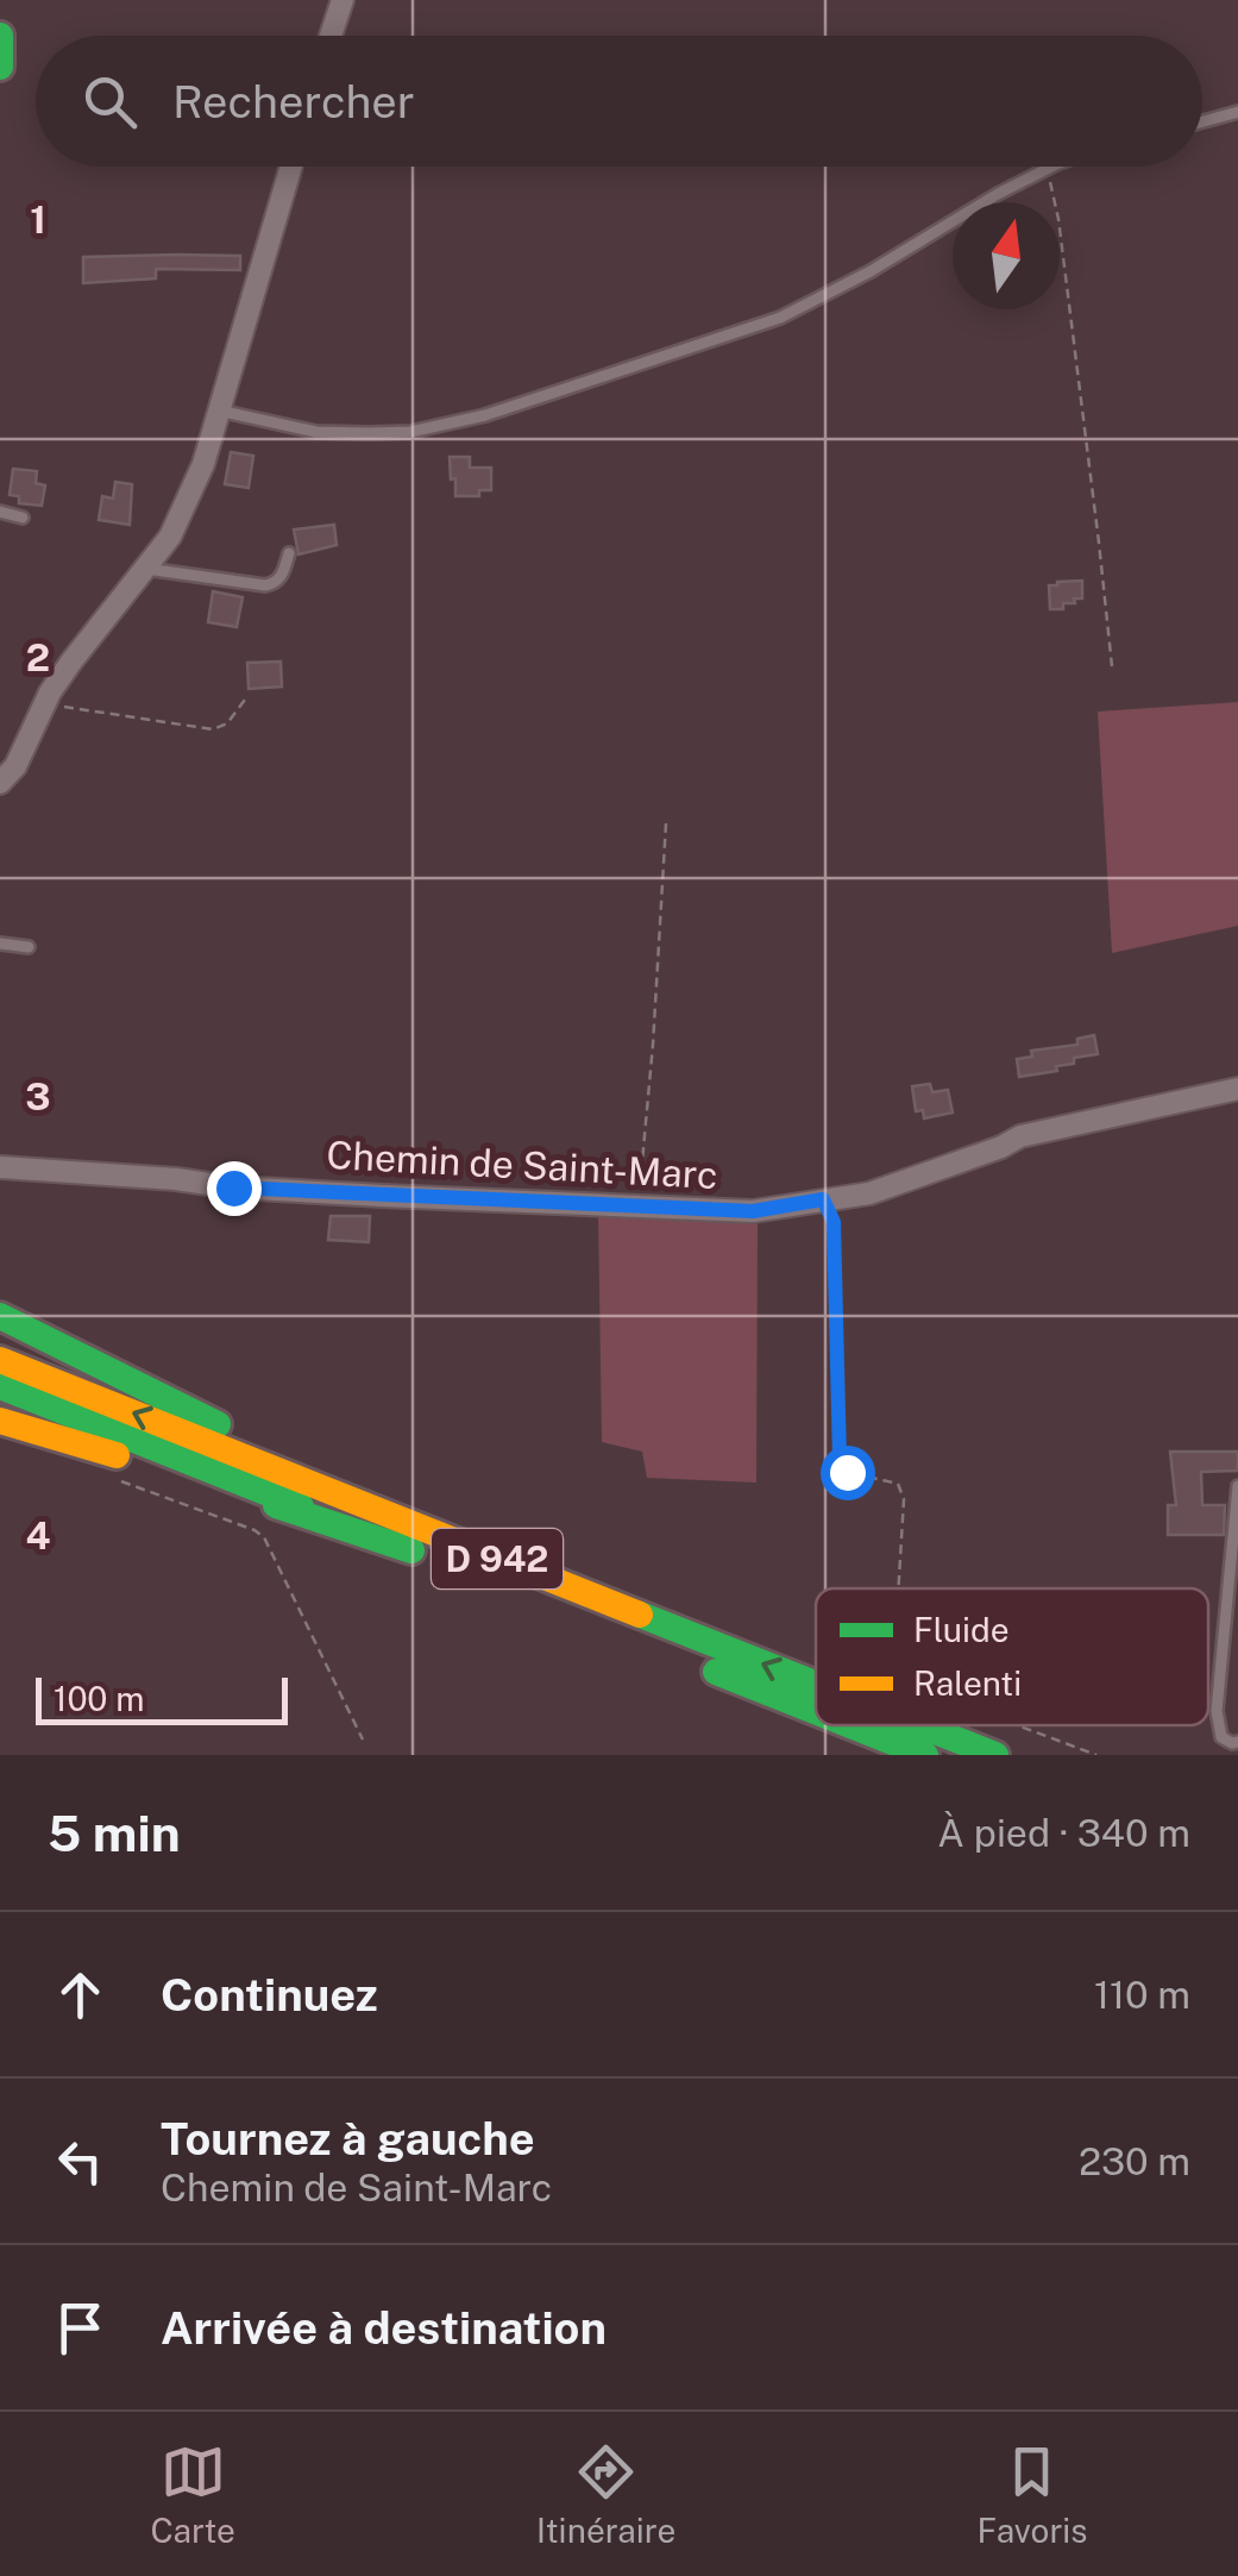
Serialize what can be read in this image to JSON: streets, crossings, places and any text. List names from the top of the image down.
{
  "streets": {
    "main road": ["D 942"],
    "street": ["Chemin de Saint-Marc"]
  },
  "legend": ["Fluide", "Ralenti"],
  "scale_bar": "100 m",
  "north": "top",
  "page": {
    "search": "Rechercher",
    "scale": "100 m",
    "heading": ["5 min", "À pied · 340 m"],
    "list": [
      ["Continuez", "110 m"],
      ["Tournez à gauche", "Chemin de Saint-Marc", "230 m"],
      "Arrivée à destination"
    ],
    "nav": ["Carte", "Itinéraire", "Favoris"]
  },
  "grid": {
    "rows": [
      "1",
      "2",
      "3",
      "4"
    ]
  }
}
